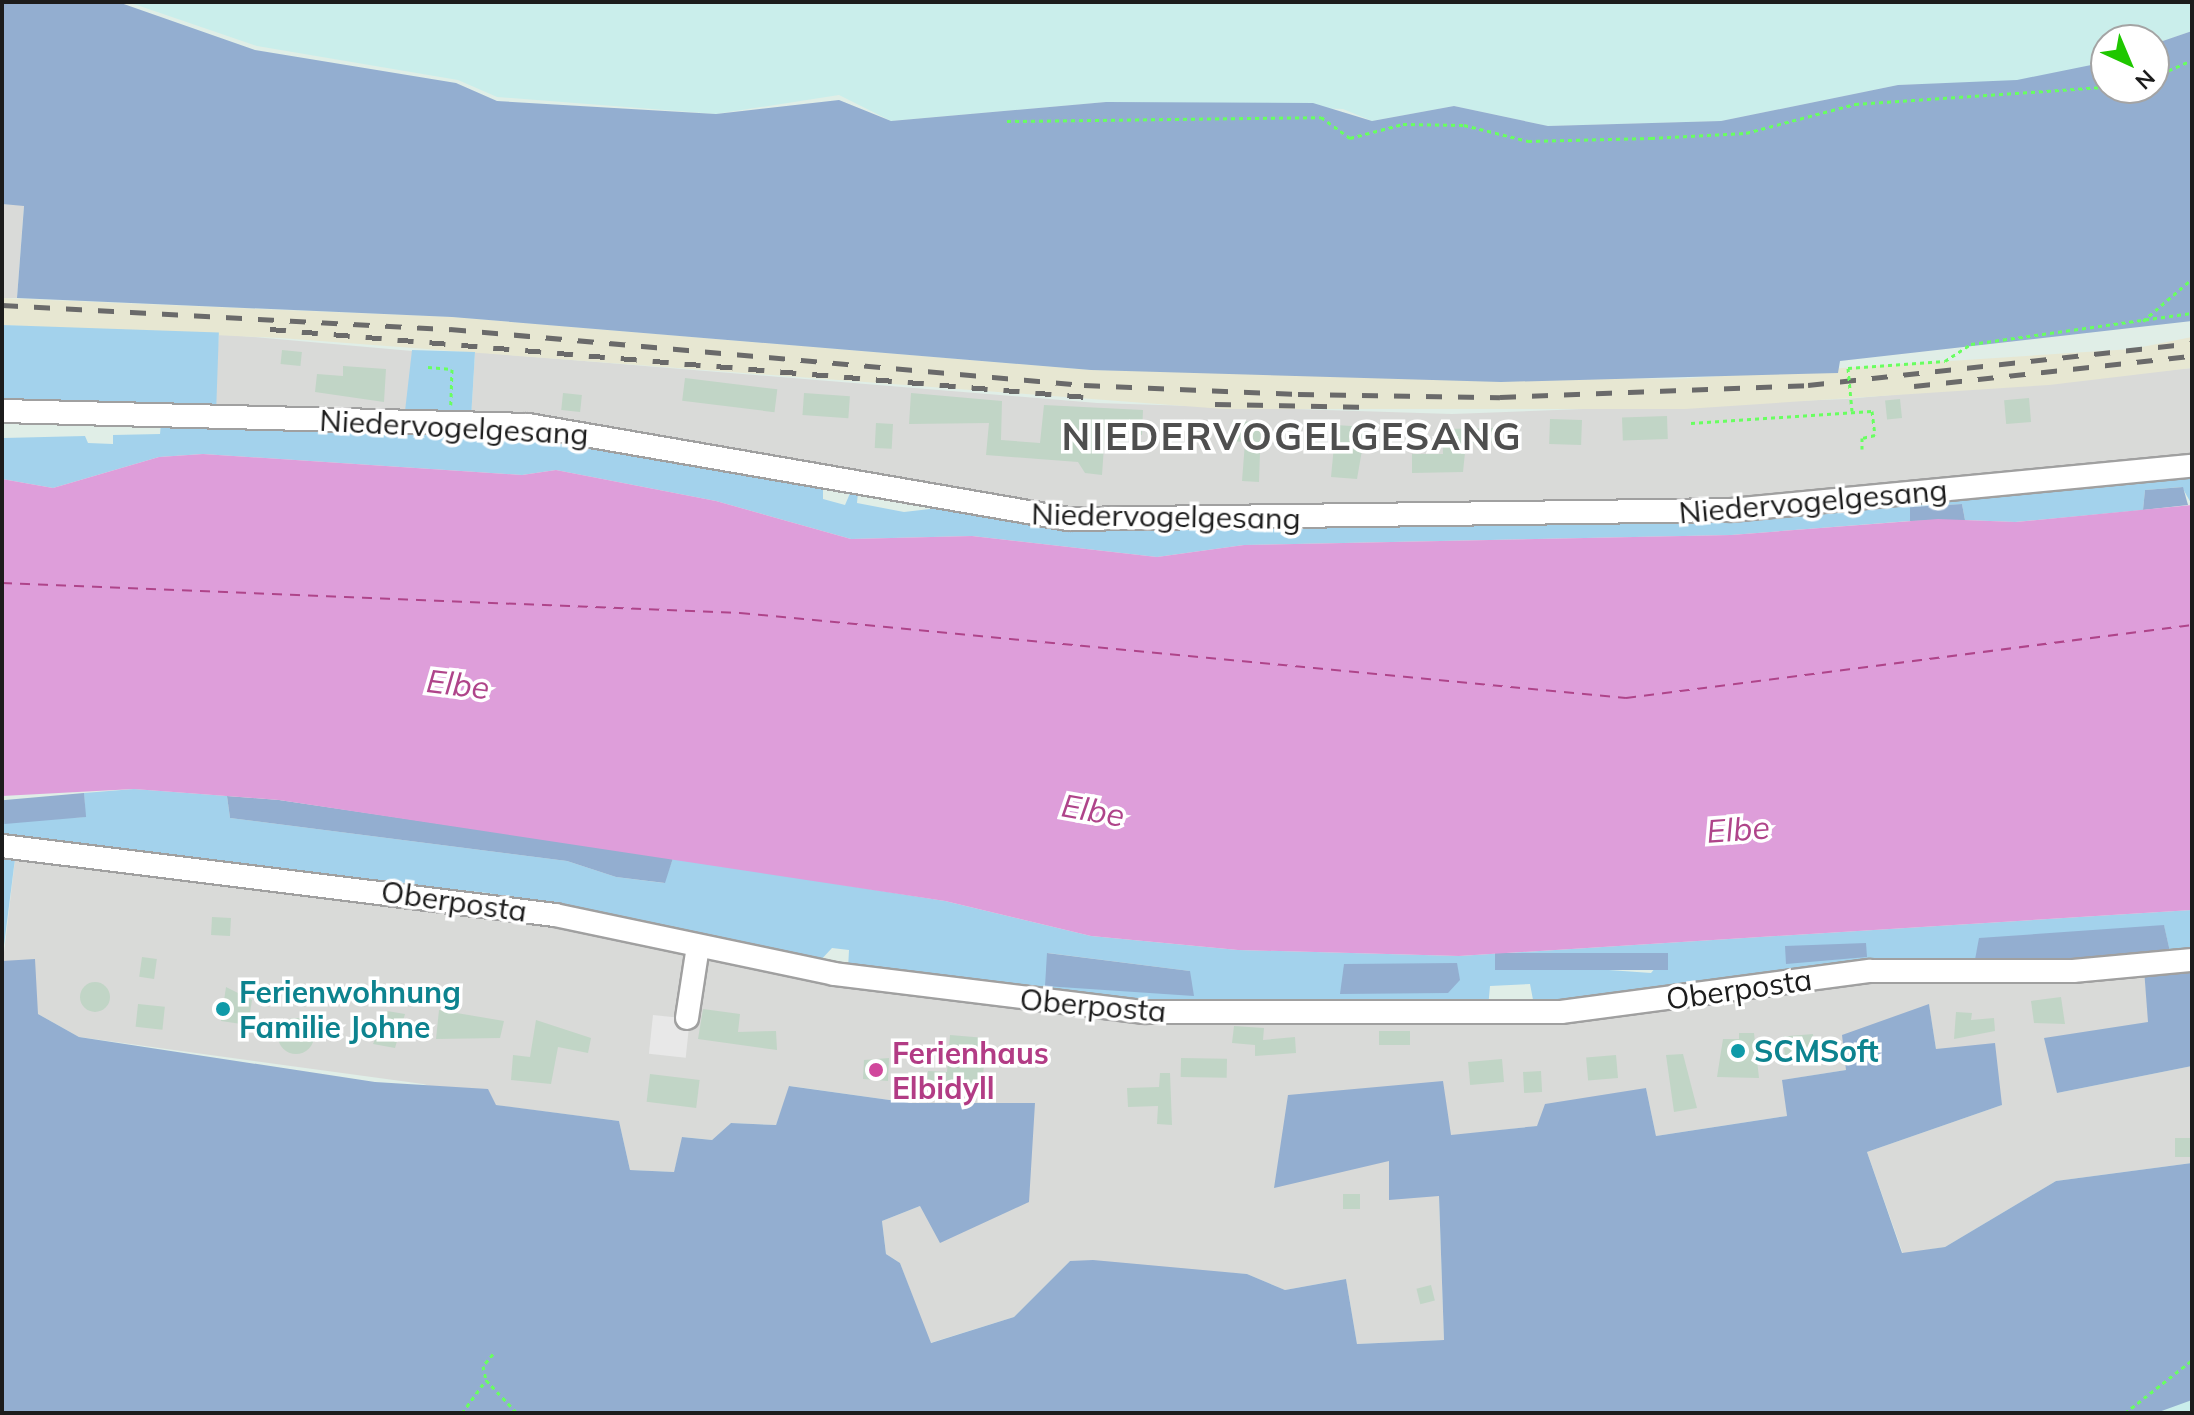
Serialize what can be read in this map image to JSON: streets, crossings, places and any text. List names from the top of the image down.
{
  "streets": {
    "street": ["Niedervogelgesang", "Oberposta"]
  },
  "districts": ["NIEDERVOGELGESANG"],
  "water": ["Elbe"],
  "places": ["Ferienwohnung Familie Johne", "SCMSoft", "Ferienhaus Elbidyll"],
  "north": "bottom right"
}
